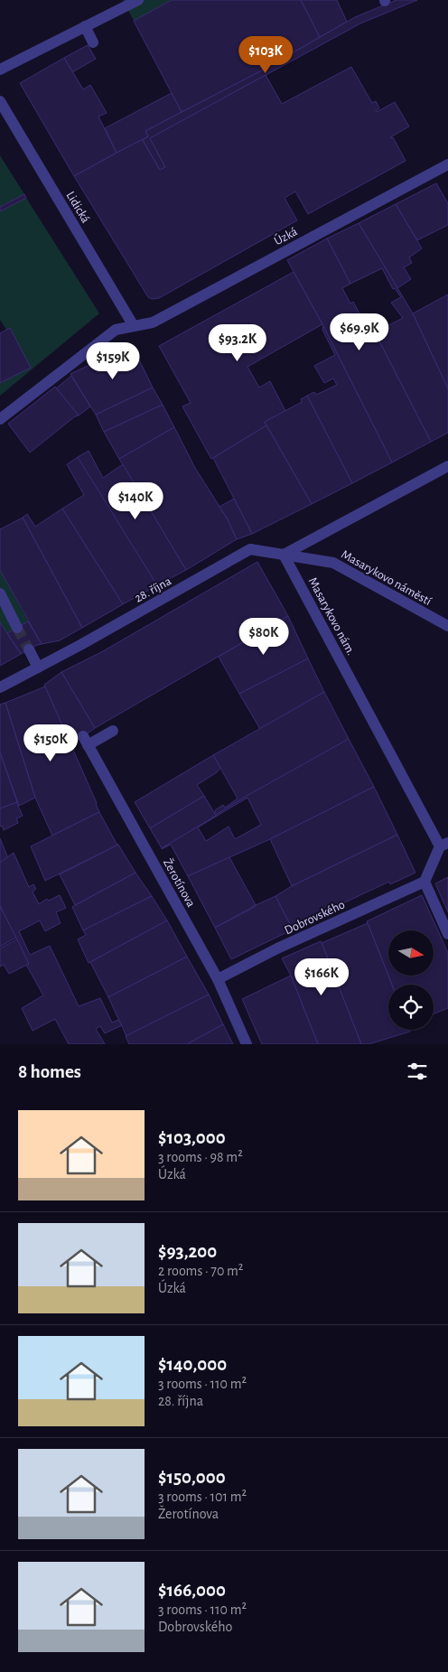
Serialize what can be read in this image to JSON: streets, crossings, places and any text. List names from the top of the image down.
{
  "streets": {
    "street": [
      "Lidická",
      "Úzká",
      "Masarykovo náměstí",
      "28. října",
      "Masarykovo nám.",
      "Žerotínova",
      "Dobrovského"
    ]
  },
  "crossings": [
    ["Lidická", "Úzká"],
    ["Masarykovo náměstí", "28. října"],
    ["Masarykovo náměstí", "Masarykovo nám."],
    ["28. října", "Masarykovo nám."],
    ["Žerotínova", "Dobrovského"]
  ],
  "north": "right",
  "page": {
    "price": [
      "$103K",
      "$69.9K",
      "$93.2K",
      "$159K",
      "$140K",
      "$80K",
      "$150K",
      "$166K"
    ],
    "heading": "8 homes",
    "list": [
      {
        "name": "$103,000",
        "note": "3 rooms · 98 m² · Úzká"
      },
      {
        "name": "$93,200",
        "note": "2 rooms · 70 m² · Úzká"
      },
      {
        "name": "$140,000",
        "note": "3 rooms · 110 m² · 28. října"
      },
      {
        "name": "$150,000",
        "note": "3 rooms · 101 m² · Žerotínova"
      },
      {
        "name": "$166,000",
        "note": "3 rooms · 110 m² · Dobrovského"
      }
    ]
  }
}
